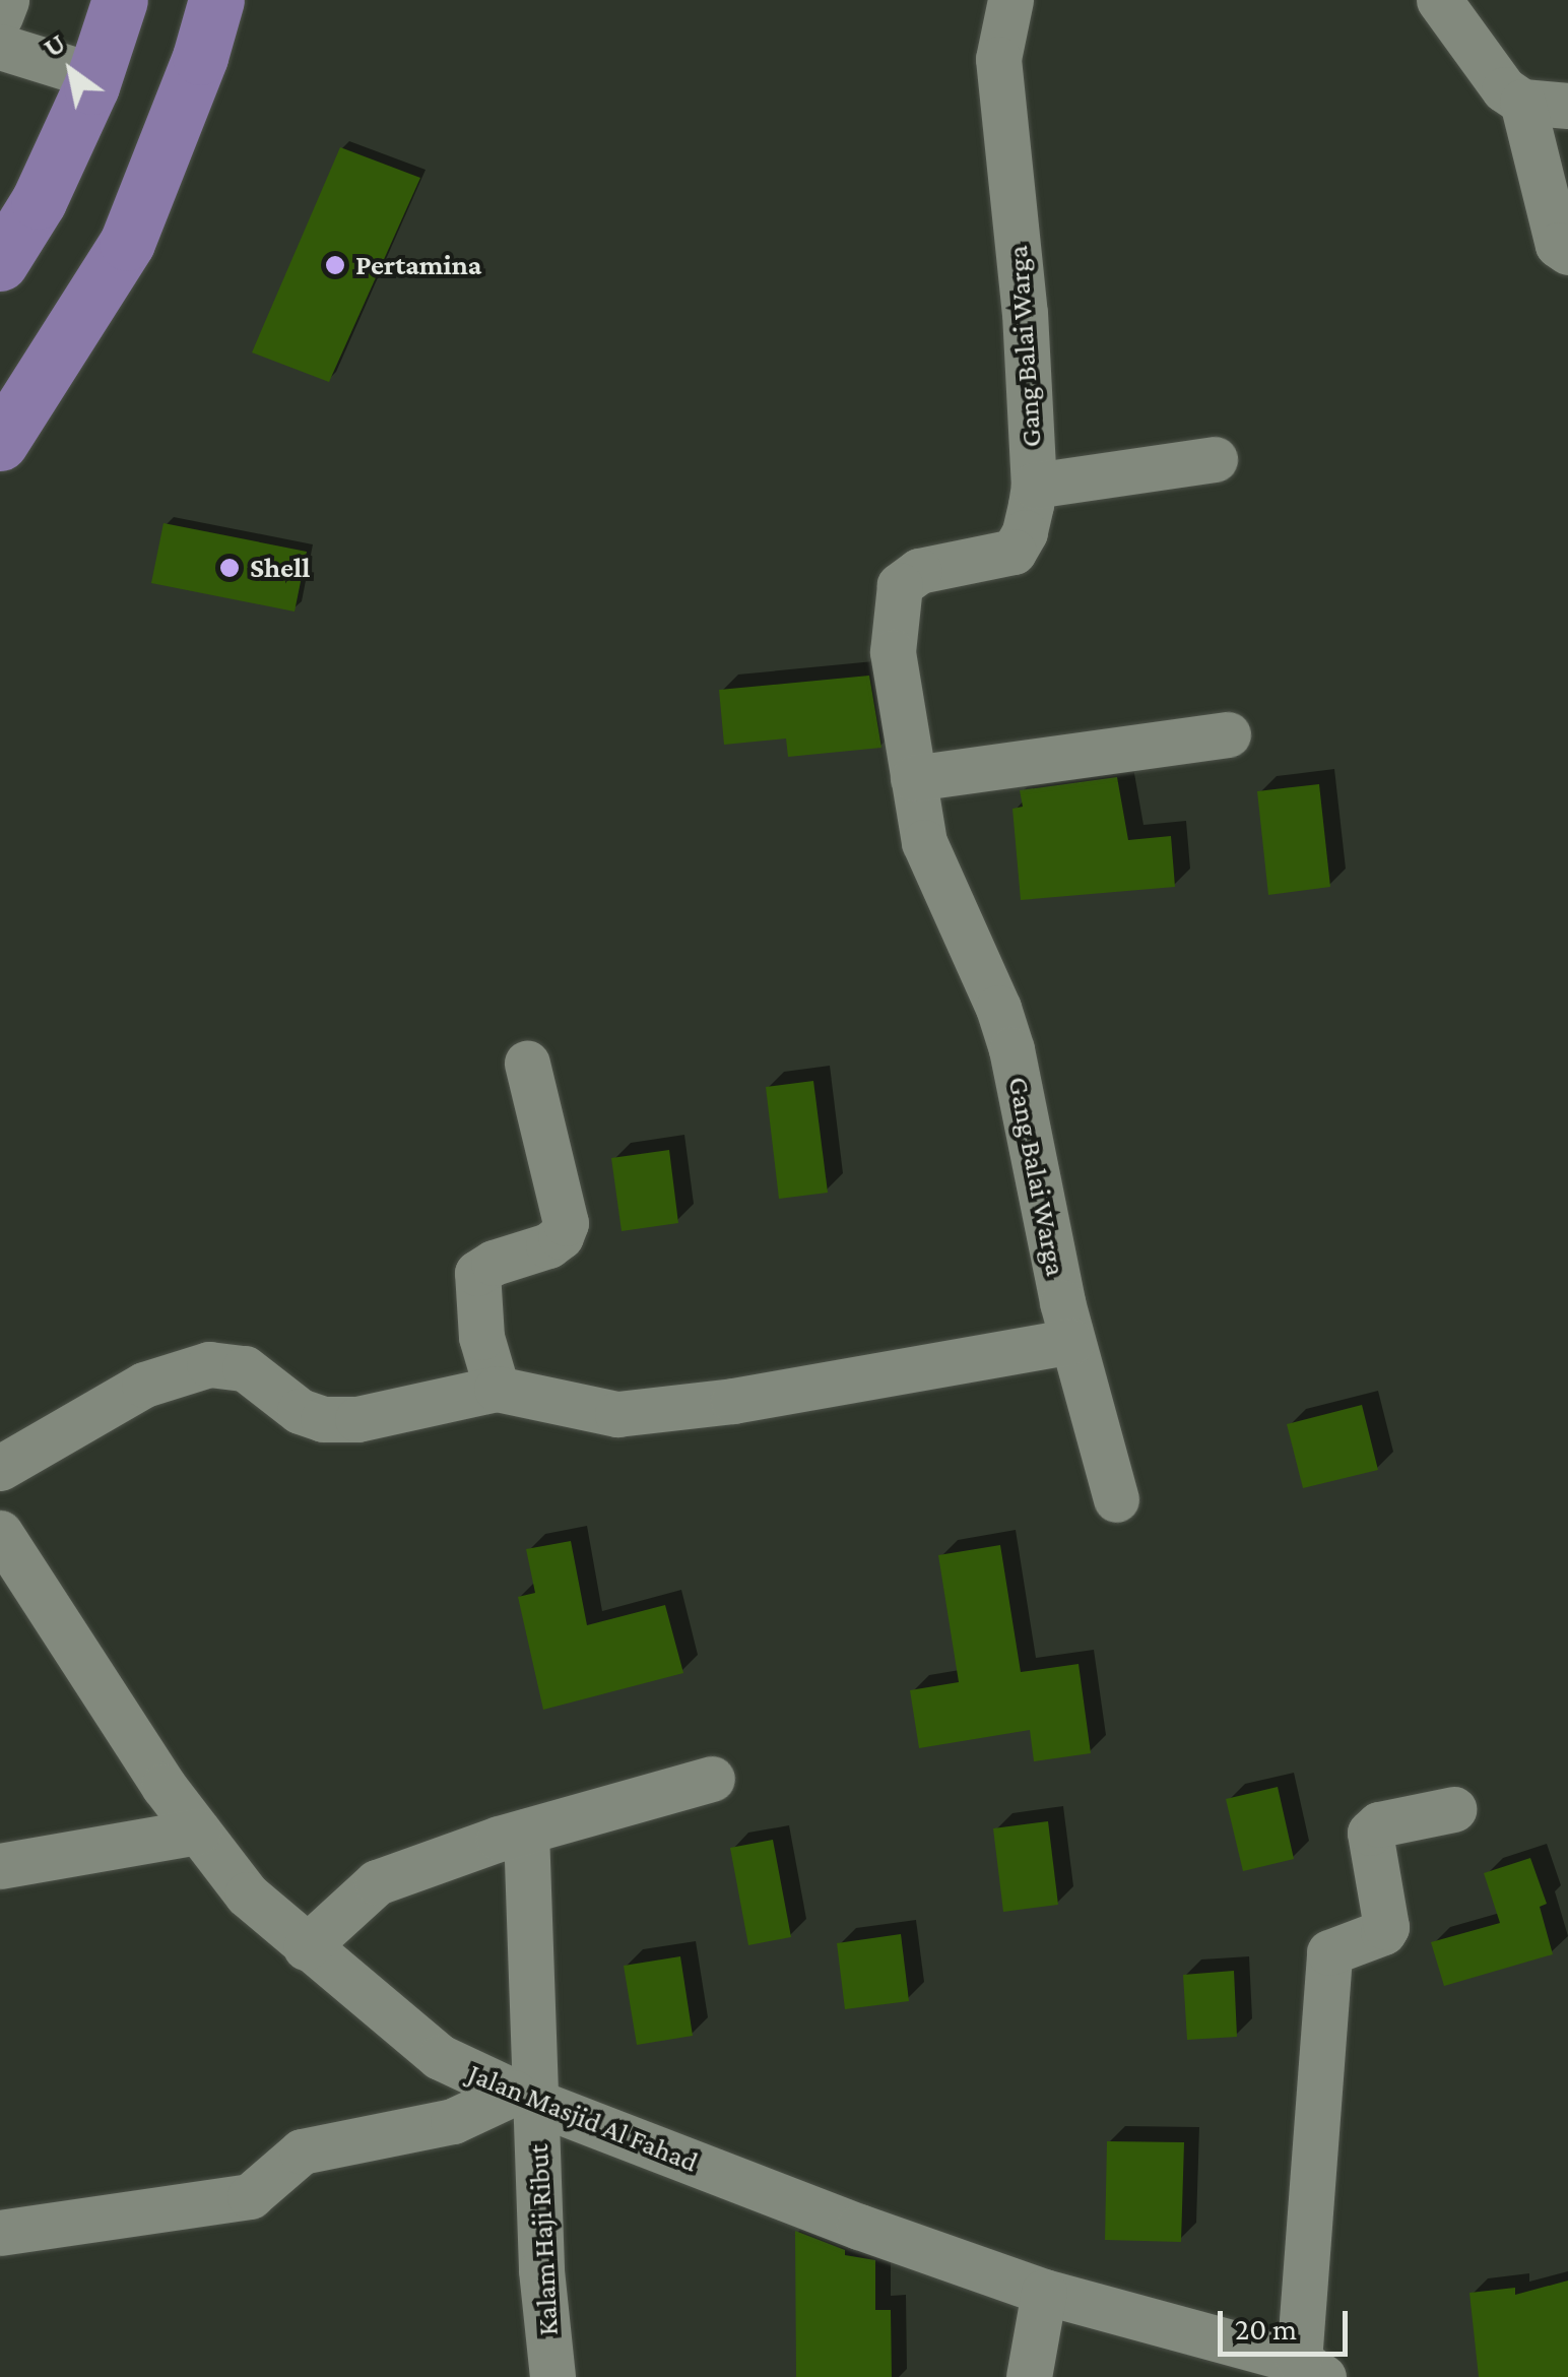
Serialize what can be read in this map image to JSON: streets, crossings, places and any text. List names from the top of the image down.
{
  "streets": {
    "street": ["Gang Balai Warga", "Jalan Masjid Al Fahad", "Kalam Haji Ribut"]
  },
  "crossings": [
    ["Jalan Masjid Al Fahad", "Kalam Haji Ribut"]
  ],
  "places": ["Pertamina", "Shell"],
  "scale_bar": "20 m",
  "north": "top left"
}
